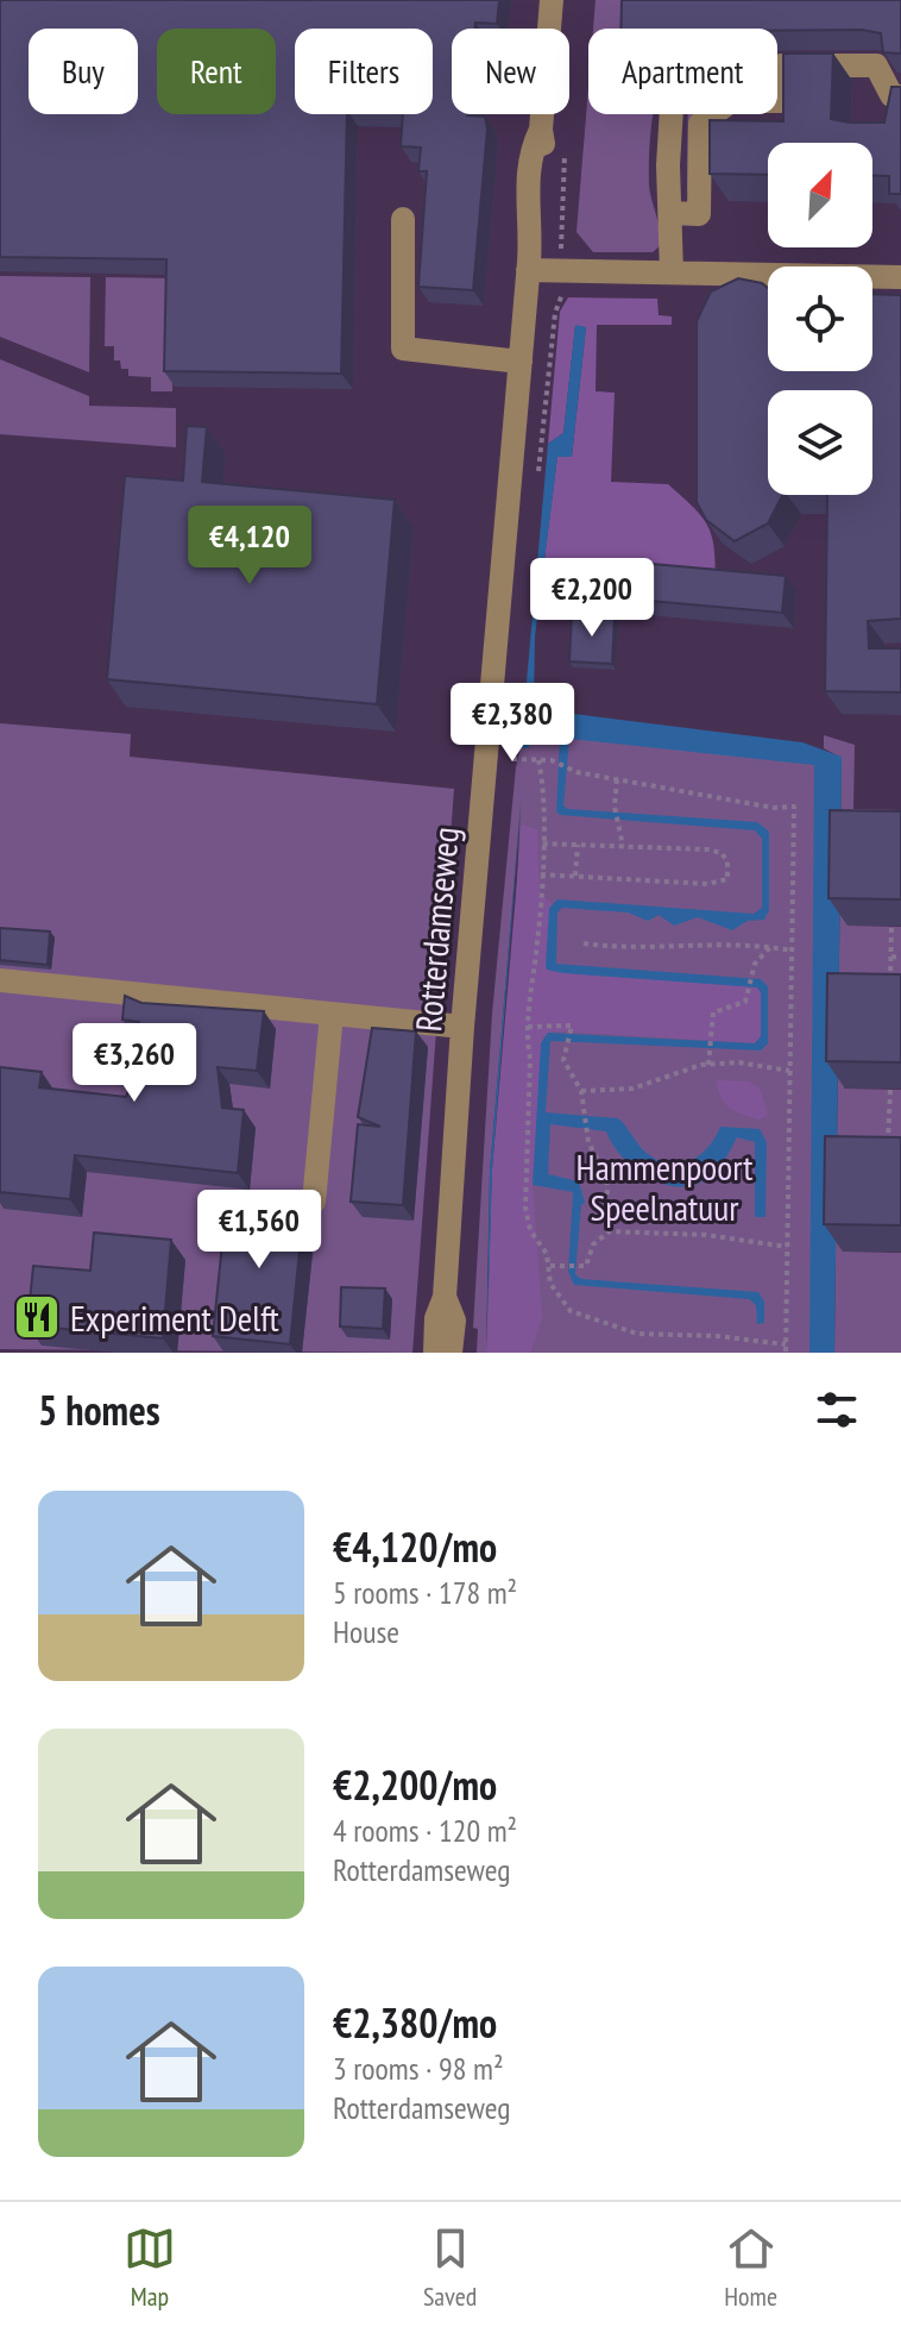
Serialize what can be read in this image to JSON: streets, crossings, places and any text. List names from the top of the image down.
{
  "streets": {
    "street": ["Rotterdamseweg"]
  },
  "parks": ["Hammenpoort Speelnatuur"],
  "places": {
    "restaurant": ["Experiment Delft"]
  },
  "north": "top right",
  "page": {
    "chip": [
      "Buy",
      "Rent",
      "Filters",
      "New",
      "Apartment"
    ],
    "price": [
      "€4,120",
      "€2,200",
      "€2,380",
      "€3,260",
      "€1,560"
    ],
    "heading": "5 homes",
    "list": [
      {
        "name": "€4,120/mo",
        "note": "5 rooms · 178 m² · House"
      },
      {
        "name": "€2,200/mo",
        "note": "4 rooms · 120 m² · Rotterdamseweg"
      },
      {
        "name": "€2,380/mo",
        "note": "3 rooms · 98 m² · Rotterdamseweg"
      }
    ],
    "tabs": ["Map", "Saved", "Home"]
  }
}
